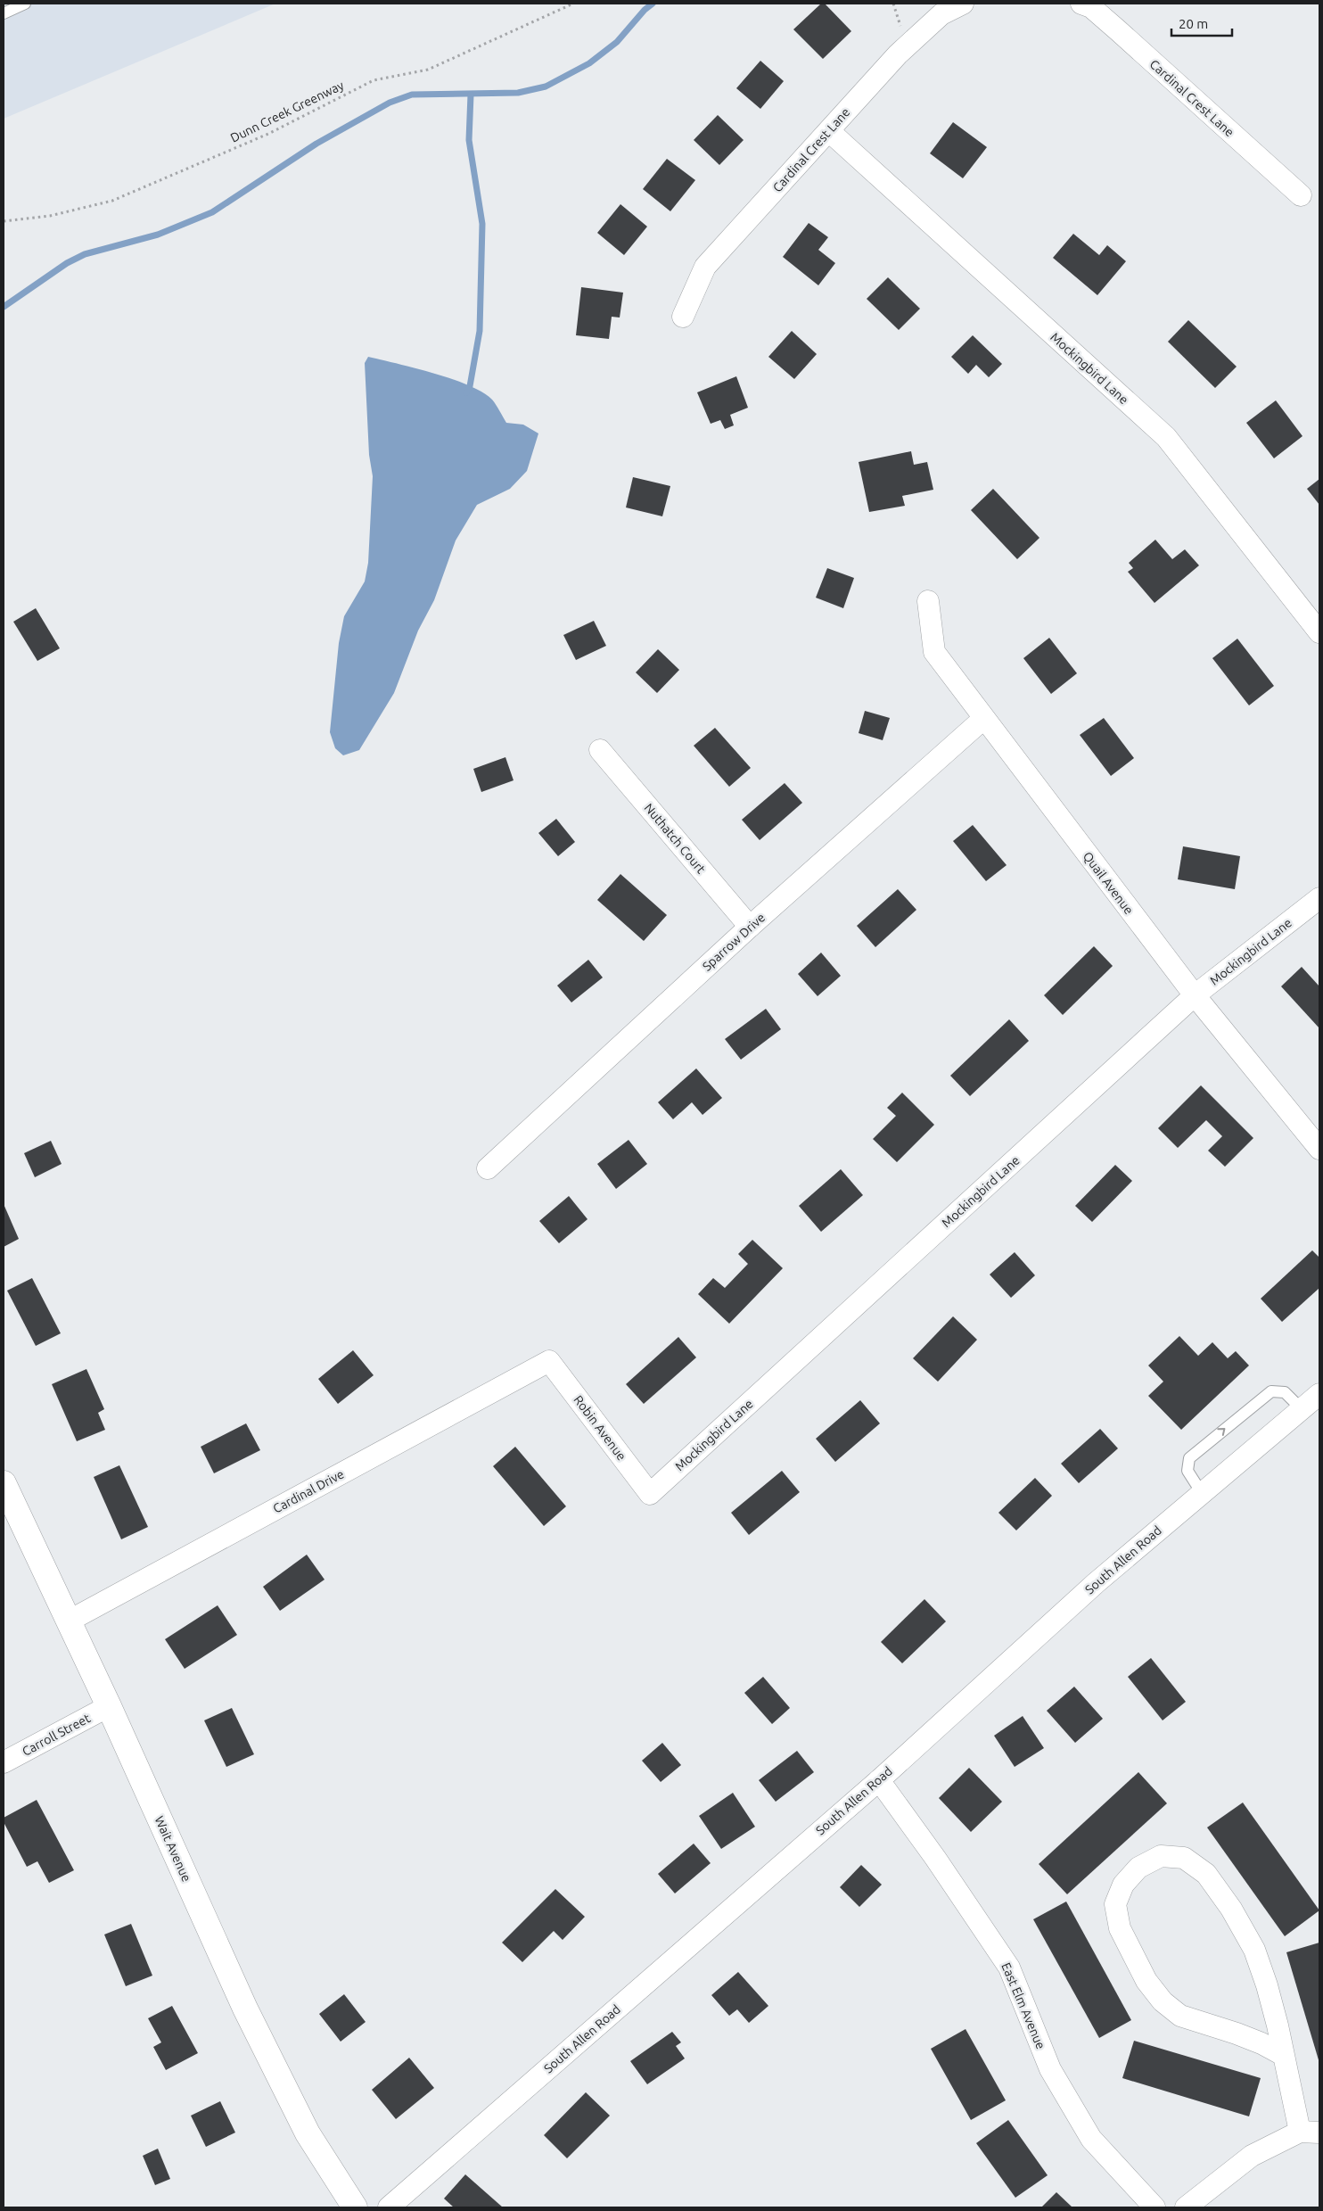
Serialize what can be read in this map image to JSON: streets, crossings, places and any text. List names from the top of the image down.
{
  "streets": {
    "main road": ["Wait Avenue"],
    "street": [
      "Cardinal Crest Lane",
      "Mockingbird Lane",
      "Nuthatch Court",
      "Quail Avenue",
      "Sparrow Drive",
      "Robin Avenue",
      "Cardinal Drive",
      "South Allen Road",
      "Carroll Street",
      "East Elm Avenue"
    ],
    "path": ["Dunn Creek Greenway"]
  },
  "crossings": [
    ["Cardinal Crest Lane", "Mockingbird Lane"],
    ["Mockingbird Lane", "Quail Avenue"],
    ["Mockingbird Lane", "Robin Avenue"],
    ["Nuthatch Court", "Sparrow Drive"],
    ["Quail Avenue", "Sparrow Drive"],
    ["Robin Avenue", "Cardinal Drive"],
    ["Cardinal Drive", "Wait Avenue"],
    ["South Allen Road", "East Elm Avenue"],
    ["Carroll Street", "Wait Avenue"]
  ],
  "scale_bar": "20 m"
}
